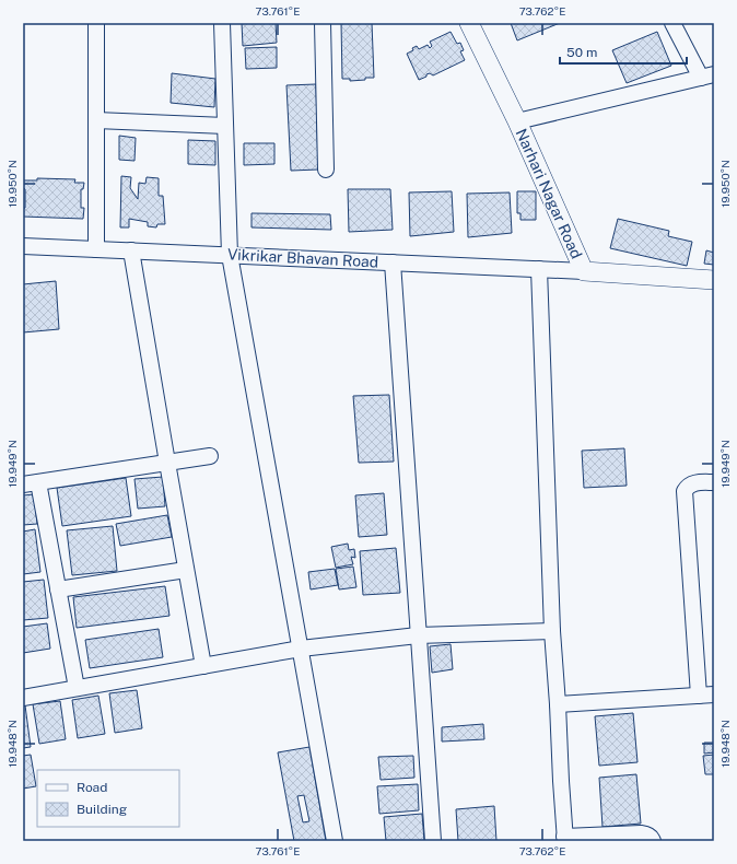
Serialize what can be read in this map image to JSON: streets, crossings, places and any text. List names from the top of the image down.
{
  "streets": {
    "street": ["Narhari Nagar Road", "Vikrikar Bhavan Road"]
  },
  "crossings": [
    ["Narhari Nagar Road", "Vikrikar Bhavan Road"]
  ],
  "legend": ["Road", "Building"],
  "scale_bar": "50 m",
  "coordinates": [
    "73.761°E",
    "73.762°E",
    "19.950°N",
    "19.949°N",
    "19.948°N"
  ]
}
